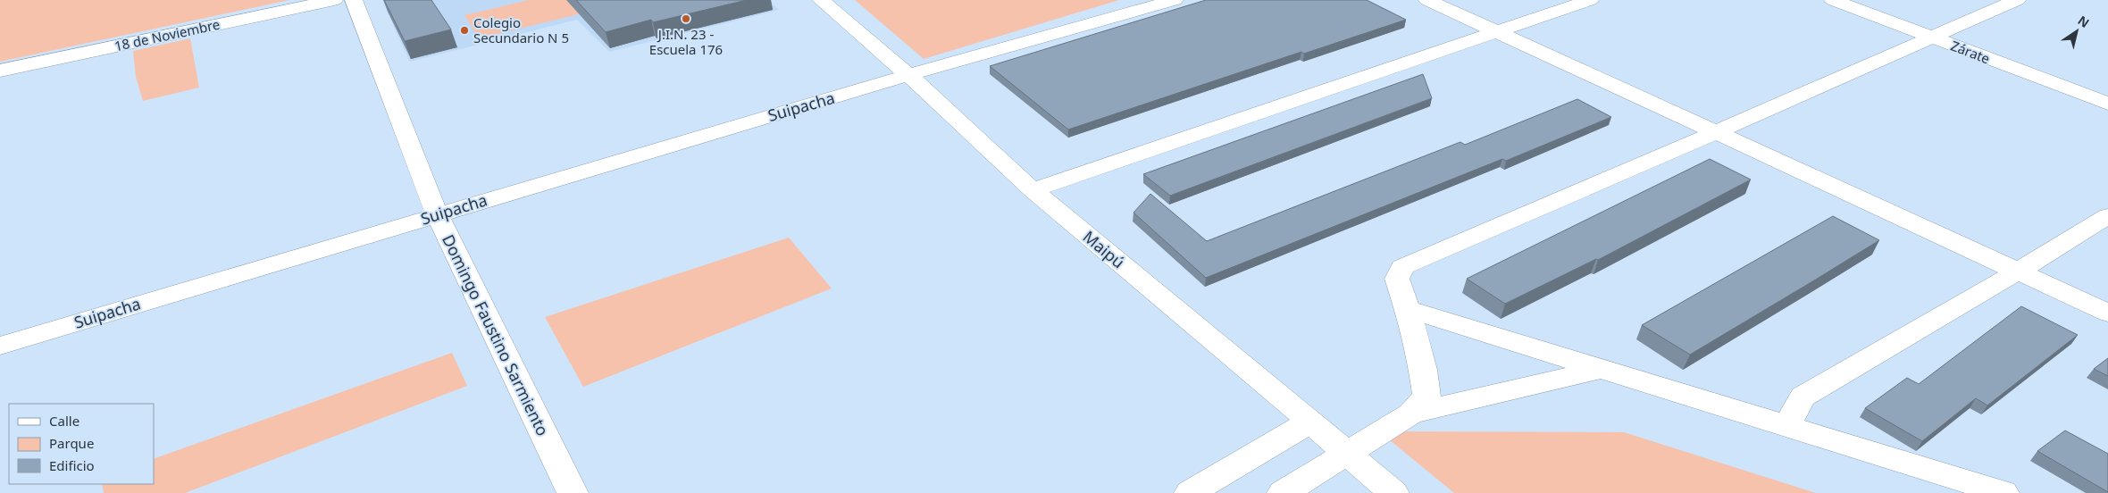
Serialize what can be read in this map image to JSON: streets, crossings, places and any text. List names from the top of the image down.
{
  "streets": {
    "street": [
      "18 de Noviembre",
      "Zárate",
      "Suipacha",
      "Maipú",
      "Domingo Faustino Sarmiento"
    ]
  },
  "crossings": [
    ["Suipacha", "Maipú"],
    ["Suipacha", "Domingo Faustino Sarmiento"]
  ],
  "places": ["J.I.N. 23 - Escuela 176", "Colegio Secundario N 5"],
  "legend": ["Calle", "Parque", "Edificio"],
  "north": "top right"
}
